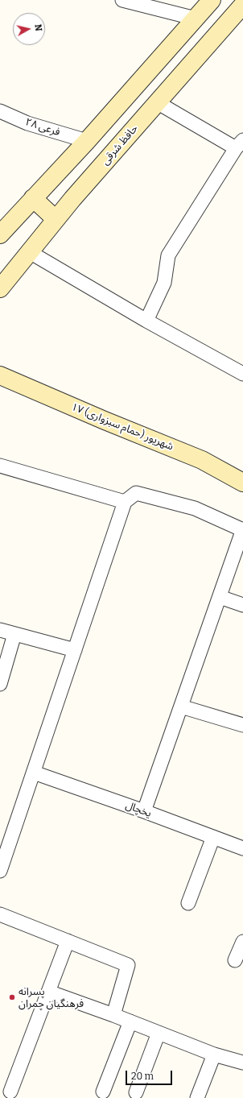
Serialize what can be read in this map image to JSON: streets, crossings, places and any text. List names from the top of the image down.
{
  "streets": {
    "main road": ["حافظ شرقی", "۱۷ شهریور (حمام سبزواری)"],
    "street": ["فرعی ۲۸", "یخچال"]
  },
  "places": ["پسرانه فرهنگیان چمران"],
  "scale_bar": "20 m",
  "north": "right"
}
